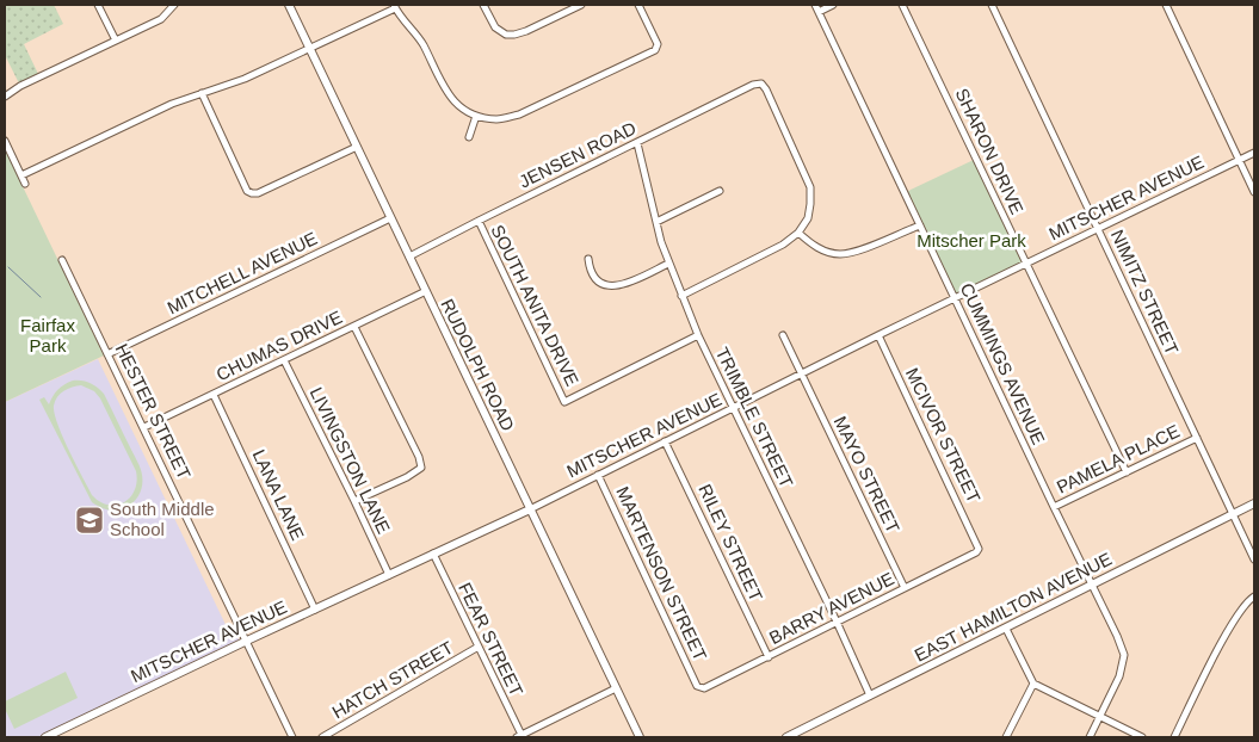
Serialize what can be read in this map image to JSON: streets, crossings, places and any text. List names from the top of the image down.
{
  "streets": {
    "street": [
      "SHARON DRIVE",
      "JENSEN ROAD",
      "MITSCHER AVENUE",
      "MITCHELL AVENUE",
      "NIMITZ STREET",
      "SOUTH ANITA DRIVE",
      "CHUMAS DRIVE",
      "CUMMINGS AVENUE",
      "RUDOLPH ROAD",
      "HESTER STREET",
      "TRIMBLE STREET",
      "MCIVOR STREET",
      "PAMELA PLACE",
      "LIVINGSTON LANE",
      "MAYO STREET",
      "LANA LANE",
      "RILEY STREET",
      "MARTENSON STREET",
      "EAST HAMILTON AVENUE",
      "BARRY AVENUE",
      "FEAR STREET",
      "HATCH STREET"
    ]
  },
  "crossings": [
    ["SHARON DRIVE", "MITSCHER AVENUE"],
    ["SHARON DRIVE", "PAMELA PLACE"],
    ["JENSEN ROAD", "SOUTH ANITA DRIVE"],
    ["JENSEN ROAD", "RUDOLPH ROAD"],
    ["JENSEN ROAD", "TRIMBLE STREET"],
    ["MITSCHER AVENUE", "NIMITZ STREET"],
    ["MITSCHER AVENUE", "CUMMINGS AVENUE"],
    ["MITSCHER AVENUE", "RUDOLPH ROAD"],
    ["MITSCHER AVENUE", "HESTER STREET"],
    ["MITSCHER AVENUE", "TRIMBLE STREET"],
    ["MITSCHER AVENUE", "MCIVOR STREET"],
    ["MITSCHER AVENUE", "LIVINGSTON LANE"],
    ["MITSCHER AVENUE", "MAYO STREET"],
    ["MITSCHER AVENUE", "LANA LANE"],
    ["MITSCHER AVENUE", "RILEY STREET"],
    ["MITSCHER AVENUE", "MARTENSON STREET"],
    ["MITSCHER AVENUE", "FEAR STREET"],
    ["MITCHELL AVENUE", "RUDOLPH ROAD"],
    ["MITCHELL AVENUE", "HESTER STREET"],
    ["NIMITZ STREET", "PAMELA PLACE"],
    ["NIMITZ STREET", "EAST HAMILTON AVENUE"],
    ["SOUTH ANITA DRIVE", "TRIMBLE STREET"],
    ["CHUMAS DRIVE", "RUDOLPH ROAD"],
    ["CHUMAS DRIVE", "HESTER STREET"],
    ["CHUMAS DRIVE", "LIVINGSTON LANE"],
    ["CHUMAS DRIVE", "LANA LANE"],
    ["CUMMINGS AVENUE", "PAMELA PLACE"],
    ["CUMMINGS AVENUE", "EAST HAMILTON AVENUE"],
    ["TRIMBLE STREET", "EAST HAMILTON AVENUE"],
    ["TRIMBLE STREET", "BARRY AVENUE"],
    ["MCIVOR STREET", "BARRY AVENUE"],
    ["MAYO STREET", "BARRY AVENUE"],
    ["RILEY STREET", "BARRY AVENUE"],
    ["MARTENSON STREET", "BARRY AVENUE"],
    ["FEAR STREET", "HATCH STREET"]
  ],
  "parks": ["Mitscher Park", "Fairfax Park"],
  "places": {
    "school or university": ["South Middle School"]
  }
}
